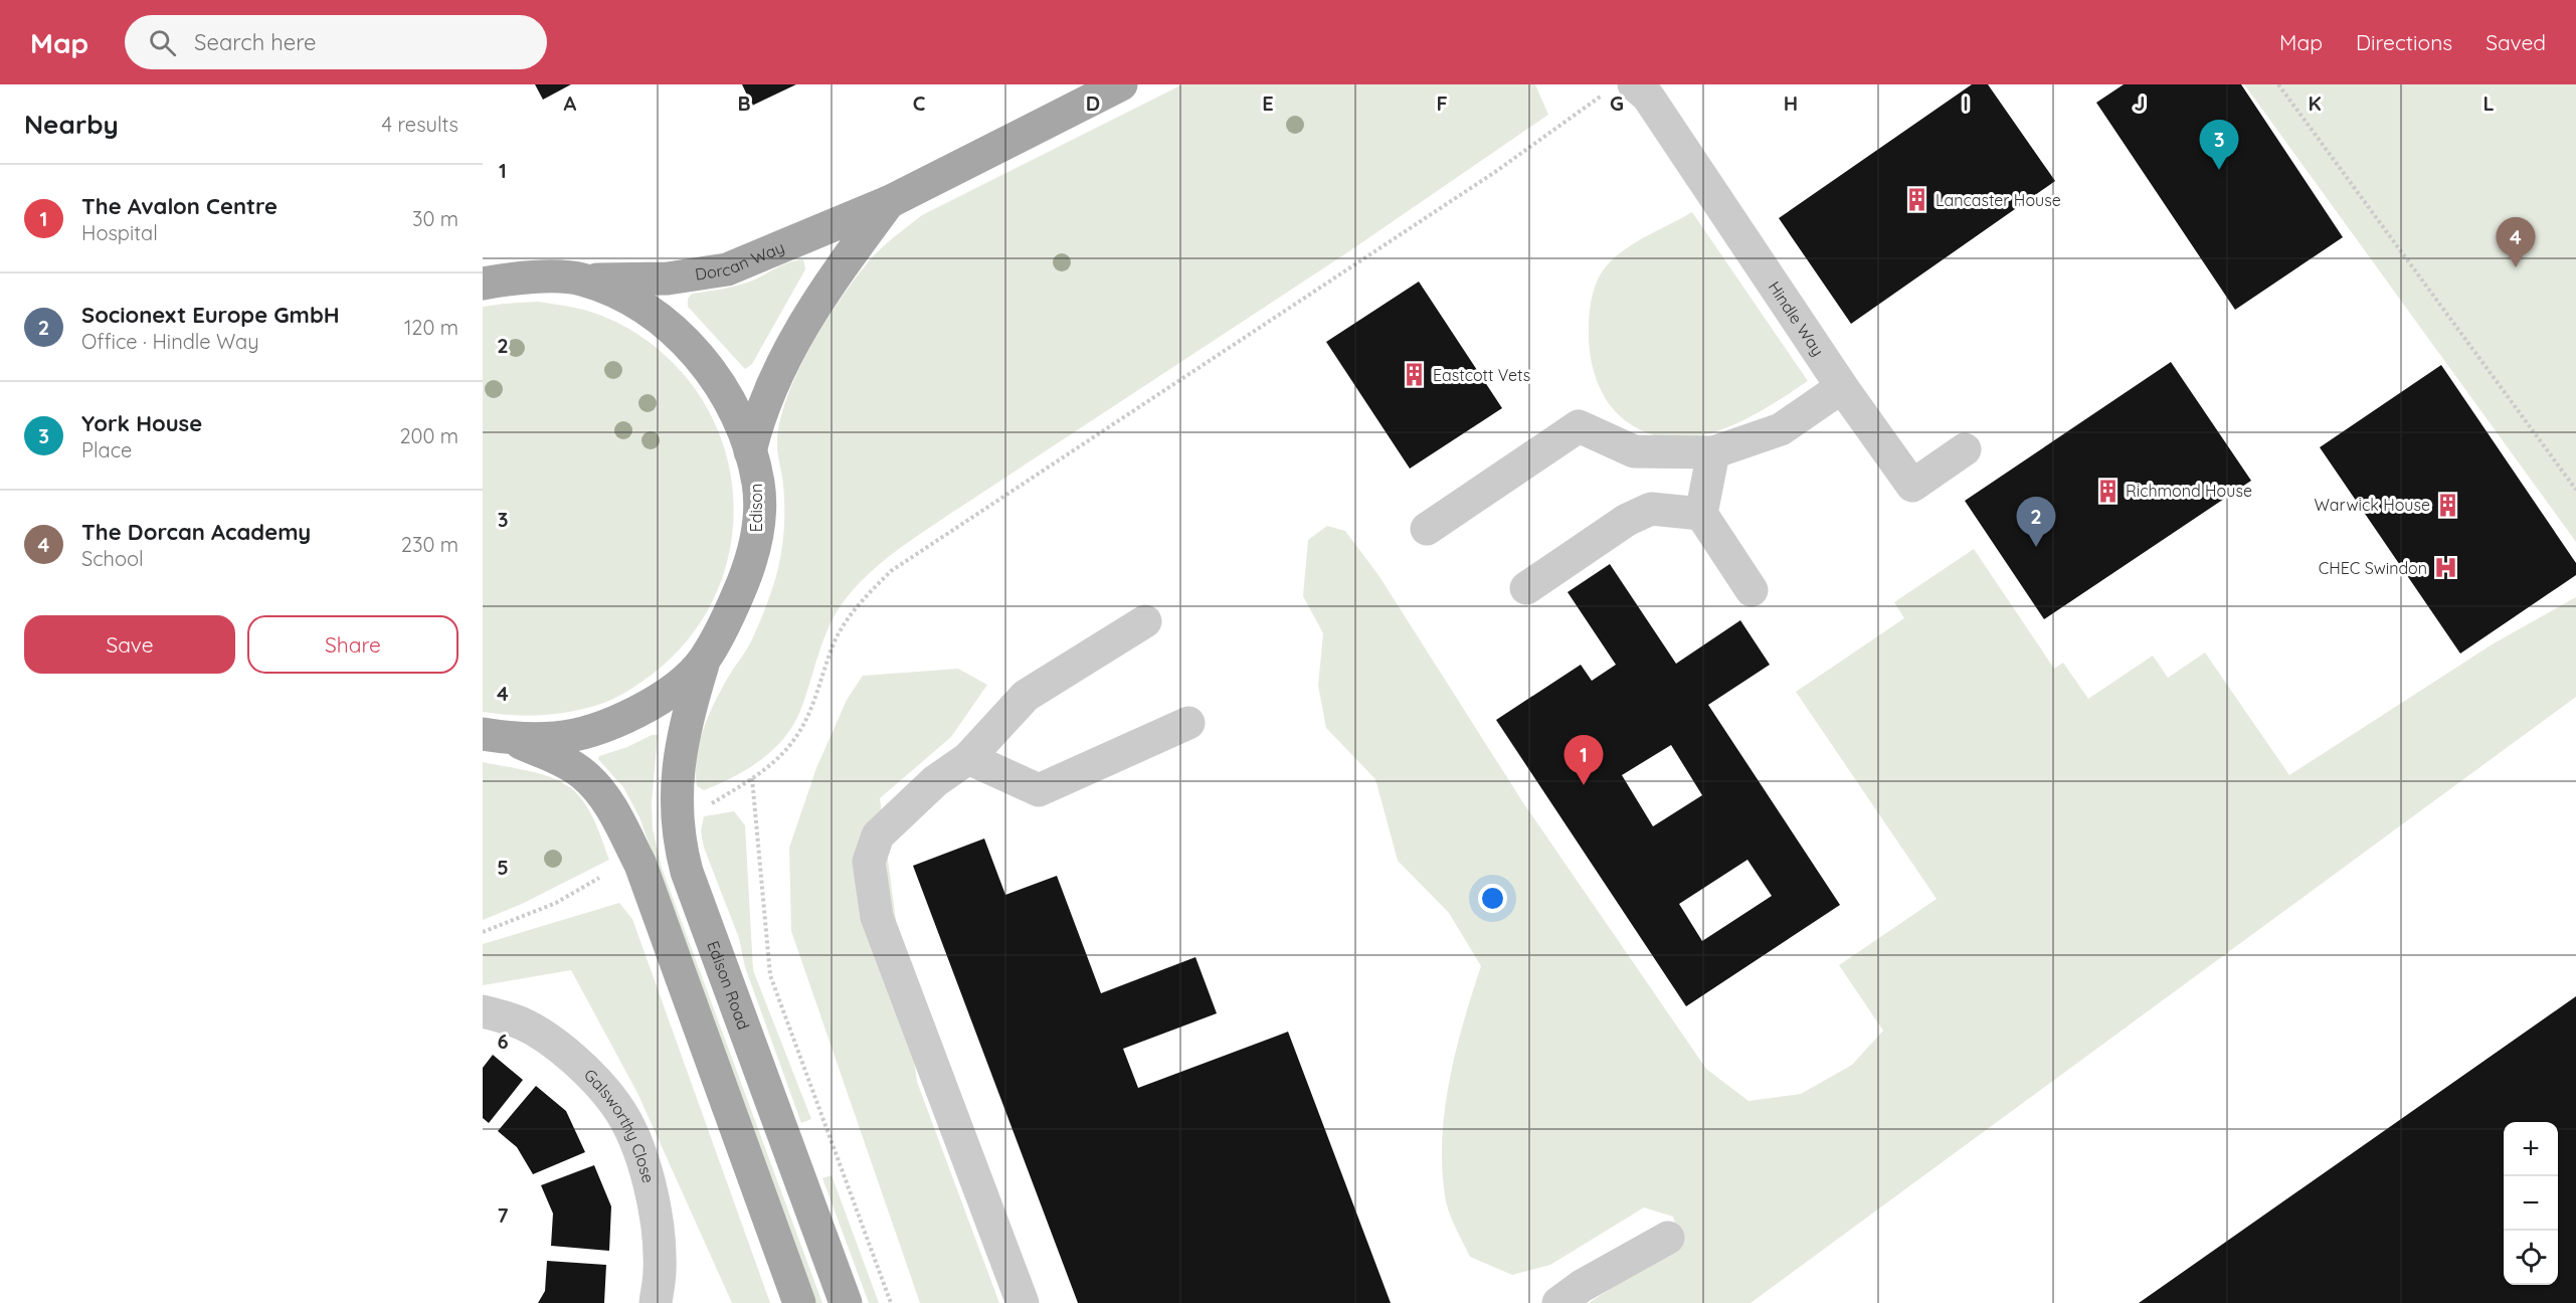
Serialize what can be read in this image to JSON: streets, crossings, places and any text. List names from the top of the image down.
{
  "streets": {
    "main road": ["Dorcan Way", "Edison", "Edison Road"],
    "street": ["Hindle Way", "Galsworthy Close"]
  },
  "crossings": [
    ["Dorcan Way", "Edison"],
    ["Edison", "Edison Road"]
  ],
  "places": {
    "building": [
      "Lancaster House",
      "Eastcott Vets",
      "Richmond House",
      "Warwick House"
    ],
    "hospital": ["CHEC Swindon"]
  },
  "page": {
    "header": "Map",
    "search": "Search here",
    "nav": ["Map", "Directions", "Saved"],
    "heading": ["Nearby", "4 results"],
    "pins": [
      "3",
      "4",
      "2",
      "1"
    ],
    "list": [
      {
        "mark": "1",
        "name": "The Avalon Centre",
        "note": "Hospital",
        "value": "30 m"
      },
      {
        "mark": "2",
        "name": "Socionext Europe GmbH",
        "note": "Office · Hindle Way",
        "value": "120 m"
      },
      {
        "mark": "3",
        "name": "York House",
        "note": "Place",
        "value": "200 m"
      },
      {
        "mark": "4",
        "name": "The Dorcan Academy",
        "note": "School",
        "value": "230 m"
      }
    ],
    "buttons": ["Save", "Share"],
    "map_buttons": ["+", "−"]
  },
  "grid": {
    "columns": [
      "A",
      "B",
      "C",
      "D",
      "E",
      "F",
      "G",
      "H",
      "I",
      "J",
      "K",
      "L"
    ],
    "rows": [
      "1",
      "2",
      "3",
      "4",
      "5",
      "6",
      "7"
    ]
  }
}
